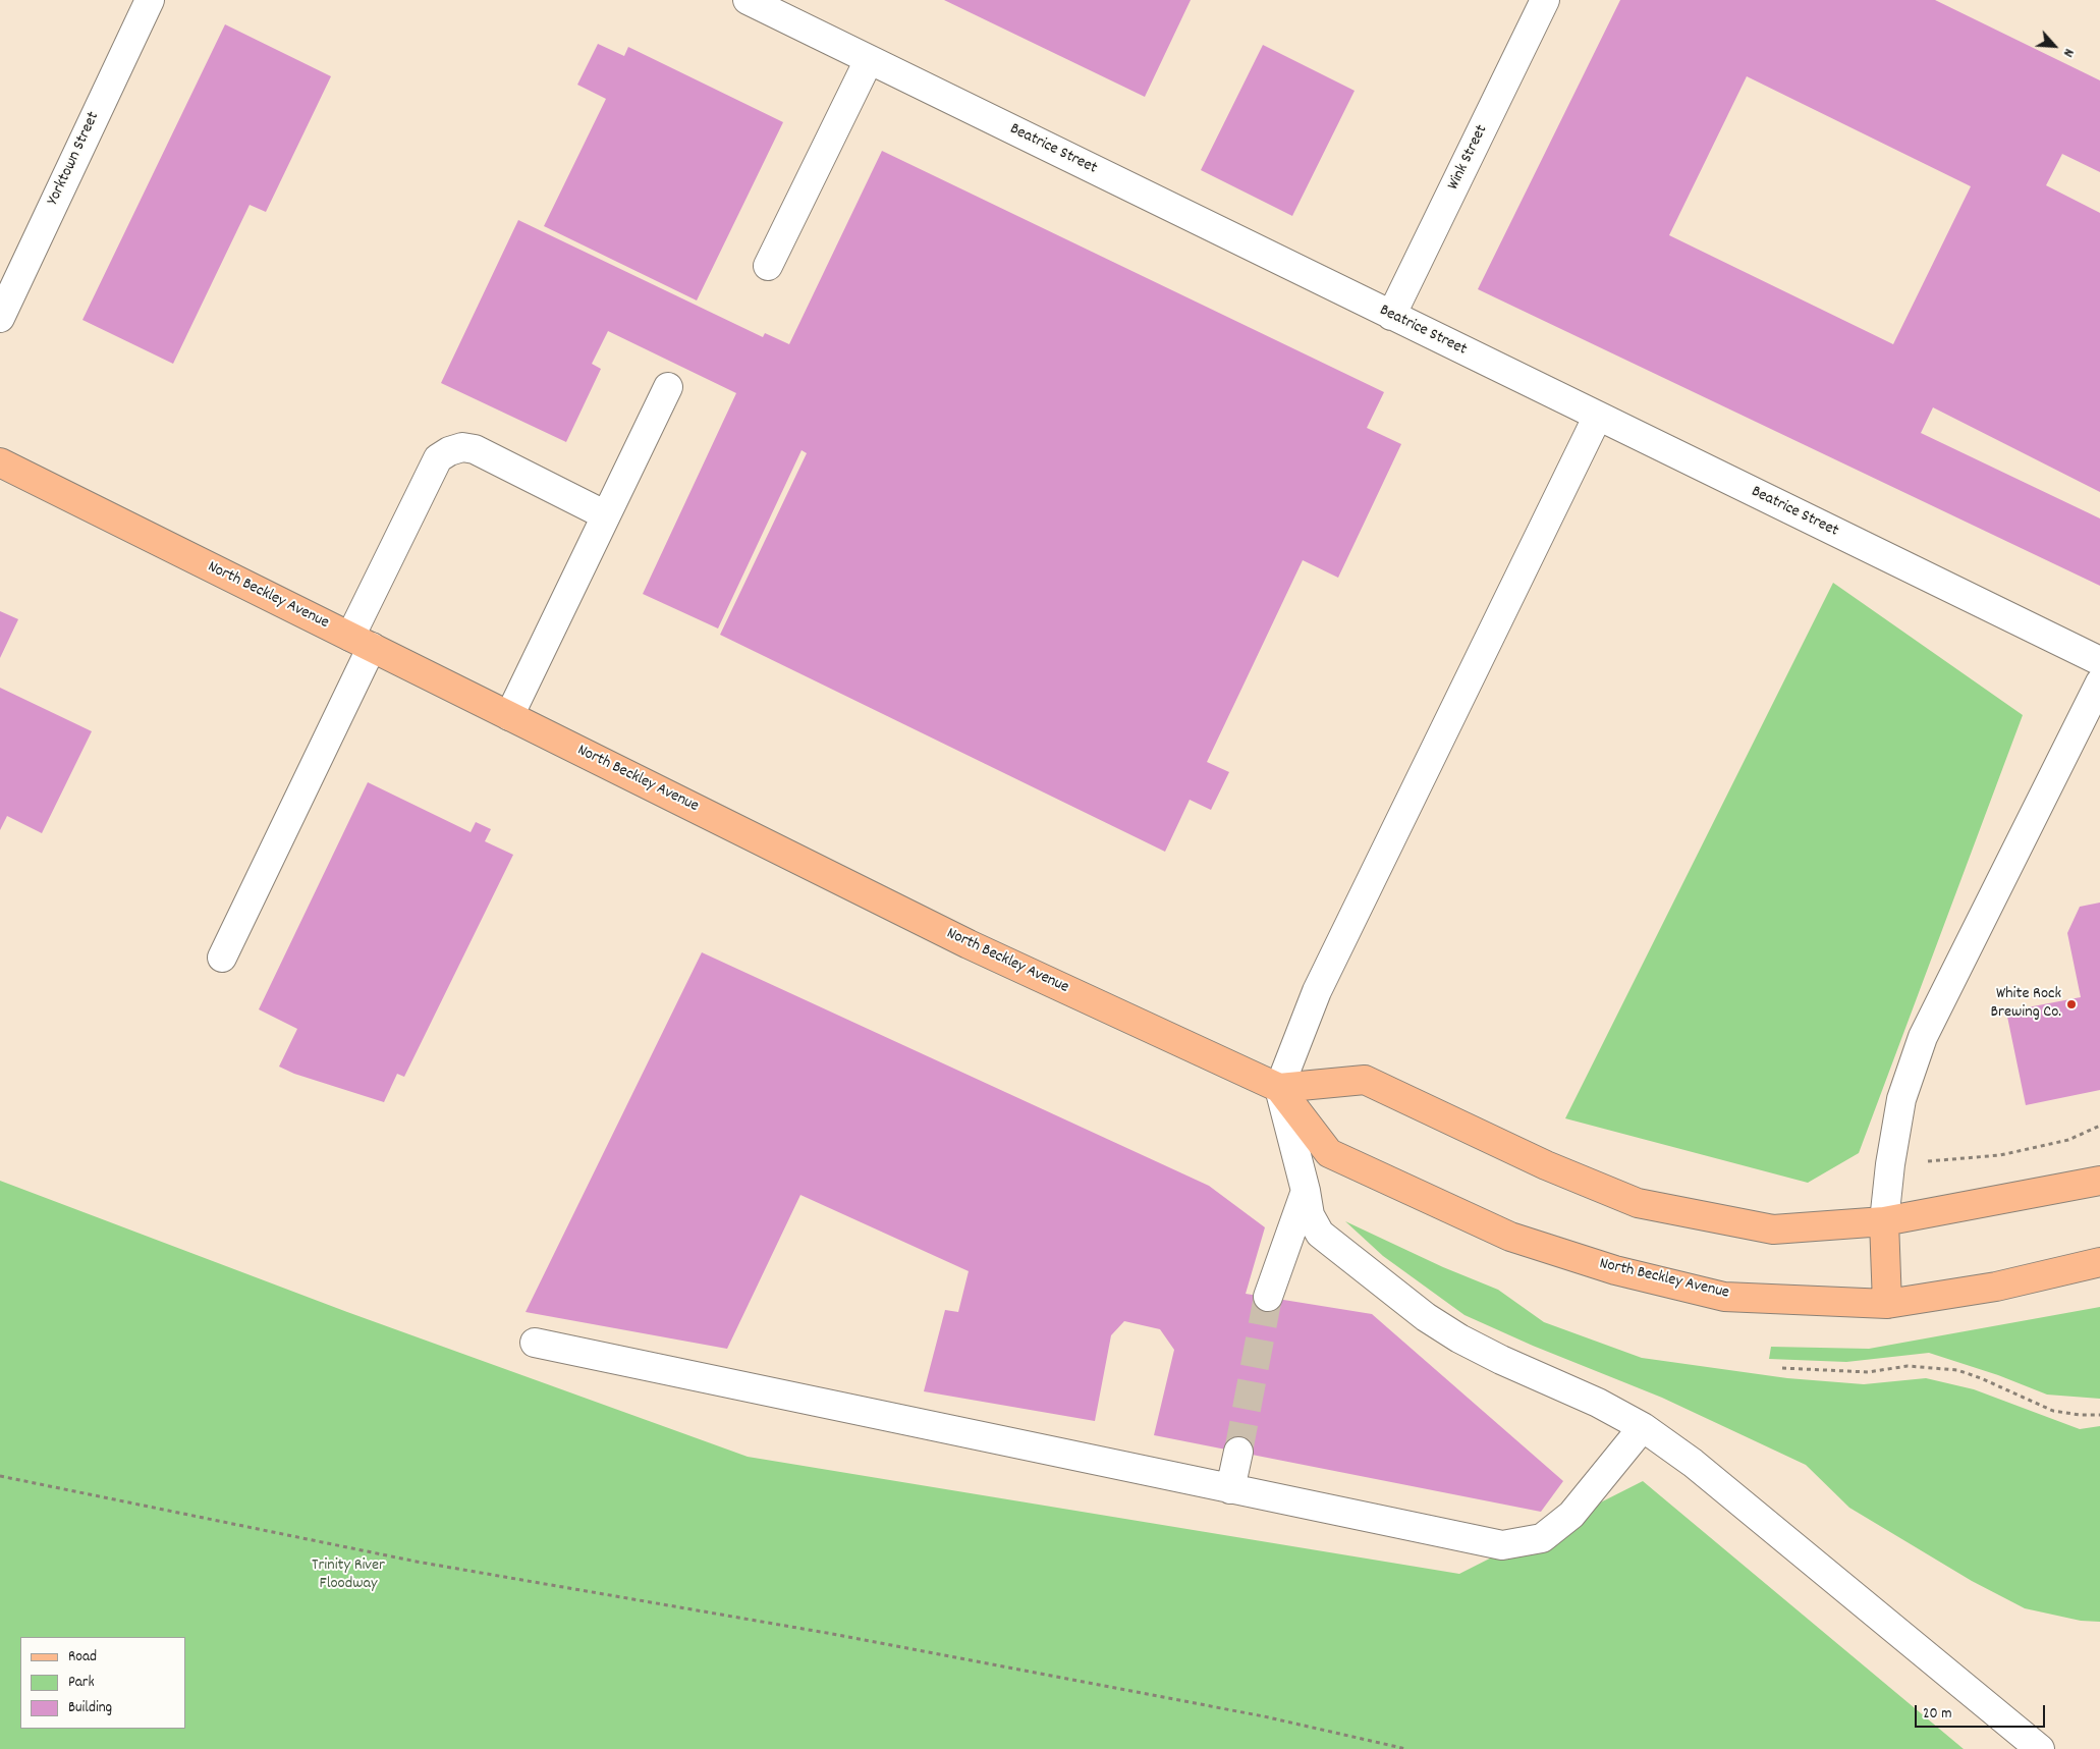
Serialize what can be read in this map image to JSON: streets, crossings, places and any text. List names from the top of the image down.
{
  "streets": {
    "main road": ["North Beckley Avenue"],
    "street": ["Beatrice Street", "Wink Street", "Yorktown Street"]
  },
  "crossings": [
    ["Beatrice Street", "Wink Street"]
  ],
  "parks": ["Trinity River Floodway"],
  "places": ["White Rock Brewing Co."],
  "legend": ["Road", "Park", "Building"],
  "scale_bar": "20 m",
  "north": "bottom right"
}
